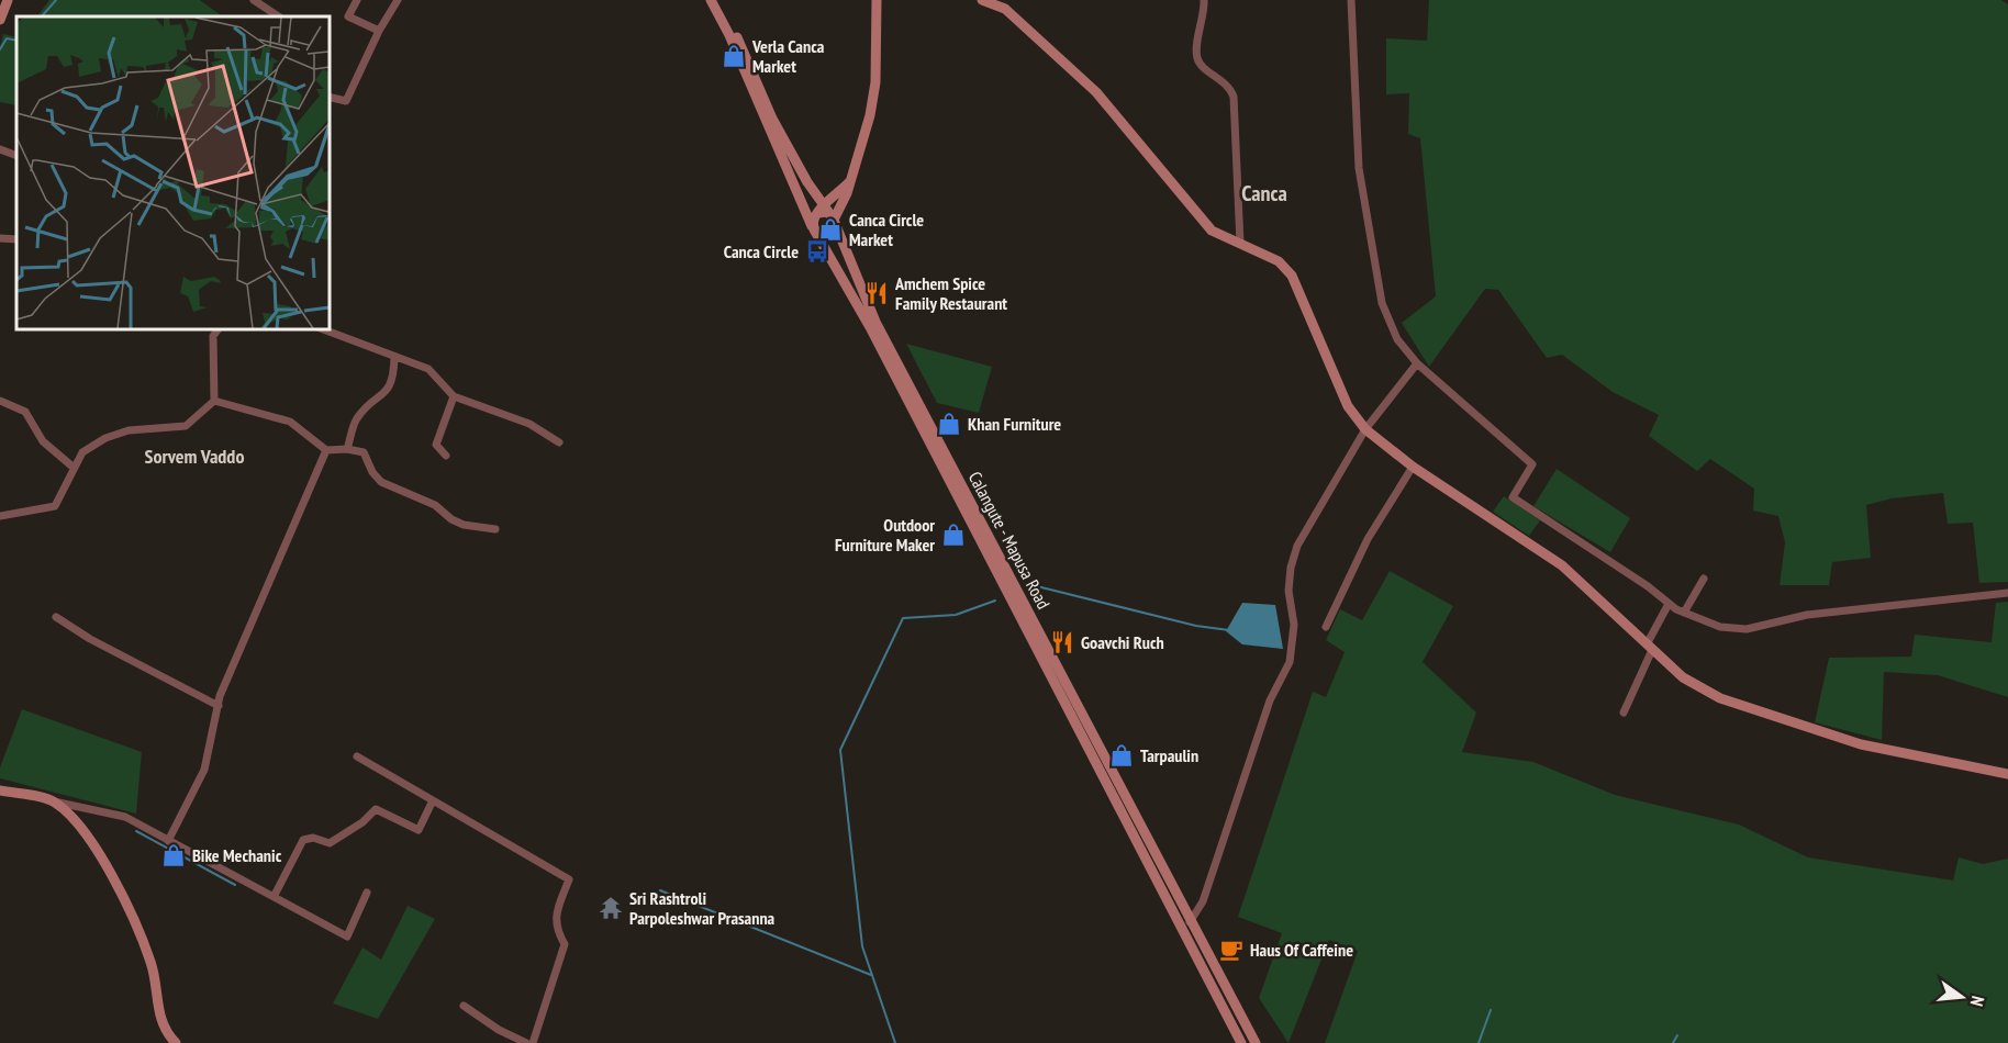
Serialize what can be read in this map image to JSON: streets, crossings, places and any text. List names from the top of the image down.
{
  "streets": {
    "main road": ["Calangute - Mapusa Road"]
  },
  "districts": ["Canca", "Sorvem Vaddo"],
  "places": {
    "shop": [
      "Verla Canca Market",
      "Canca Circle Market",
      "Khan Furniture",
      "Outdoor Furniture Maker",
      "Tarpaulin",
      "Bike Mechanic"
    ],
    "bus stop": ["Canca Circle"],
    "restaurant": ["Amchem Spice Family Restaurant", "Goavchi Ruch"],
    "temple": ["Sri Rashtroli Parpoleshwar Prasanna"],
    "cafe": ["Haus Of Caffeine"]
  },
  "north": "right"
}
